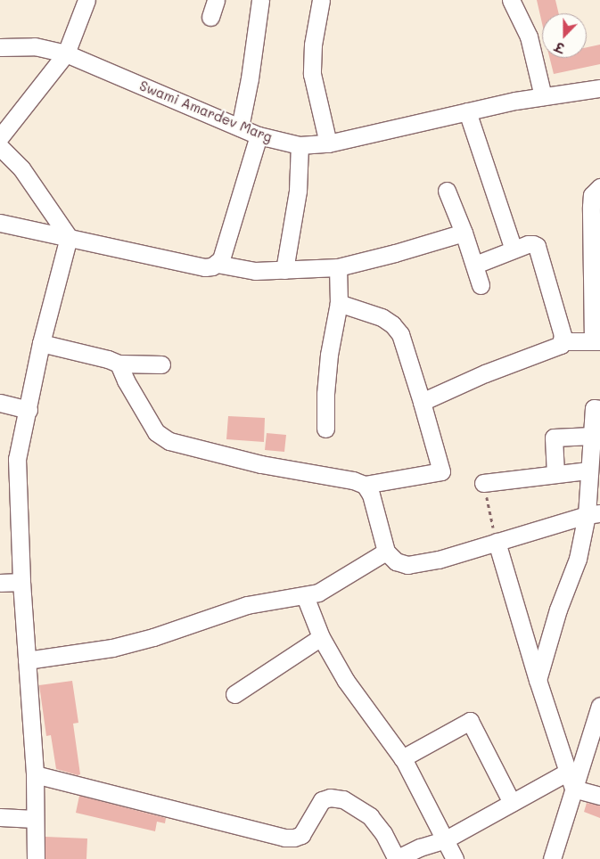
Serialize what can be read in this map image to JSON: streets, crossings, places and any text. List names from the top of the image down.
{
  "streets": {
    "street": ["Swami Amardev Marg"]
  },
  "north": "bottom"
}
